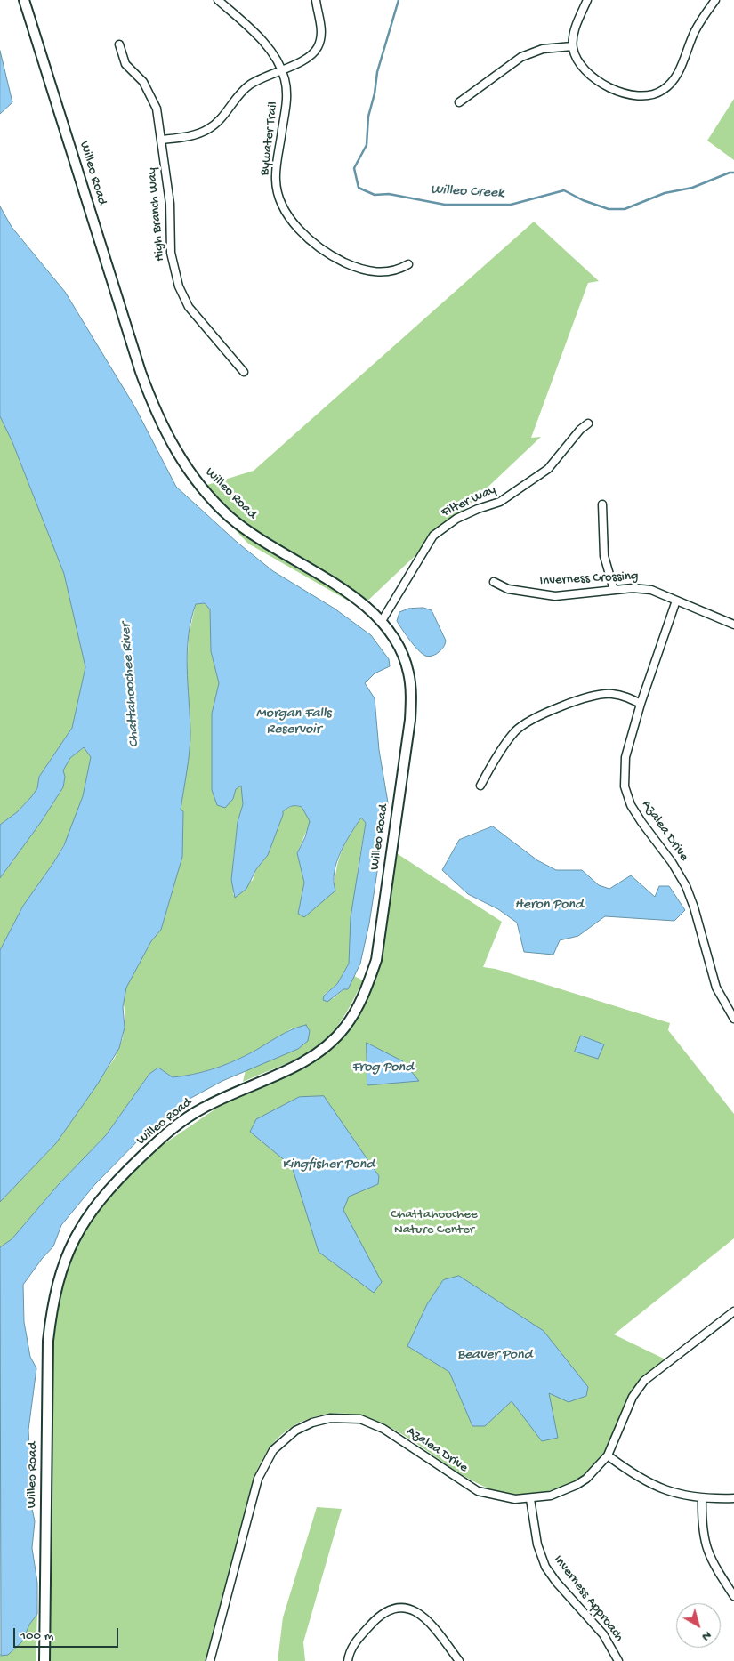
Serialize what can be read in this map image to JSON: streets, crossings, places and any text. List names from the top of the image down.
{
  "streets": {
    "street": [
      "Bywater Trail",
      "Willeo Road",
      "High Branch Way",
      "Filter Way",
      "Inverness Crossing",
      "Azalea Drive",
      "Inverness Approach"
    ]
  },
  "crossings": [
    ["Willeo Road", "Filter Way"],
    ["Inverness Crossing", "Azalea Drive"],
    ["Azalea Drive", "Inverness Approach"]
  ],
  "water": [
    "Willeo Creek",
    "Chattahoochee River",
    "Morgan Falls Reservoir",
    "Heron Pond",
    "Frog Pond",
    "Kingfisher Pond",
    "Beaver Pond"
  ],
  "parks": ["Chattahoochee Nature Center"],
  "scale_bar": "100 m",
  "north": "bottom right"
}
